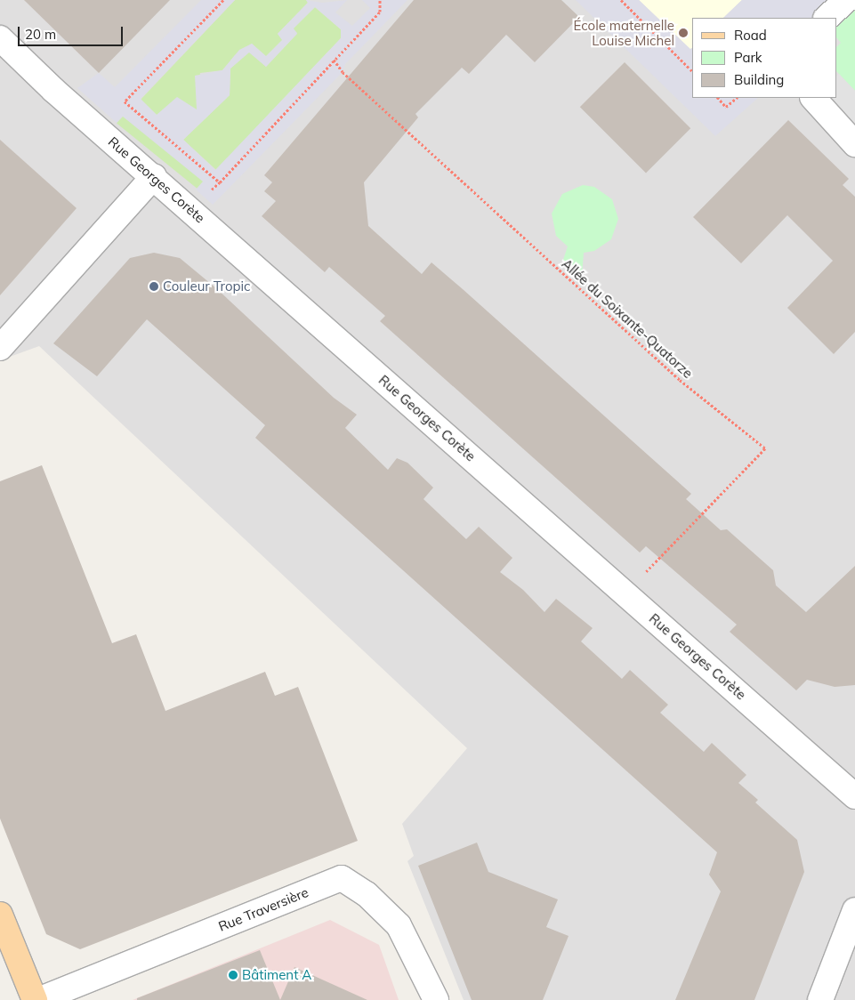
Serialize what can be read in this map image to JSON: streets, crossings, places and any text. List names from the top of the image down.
{
  "streets": {
    "street": ["Rue Georges Corète", "Rue Traversière"],
    "path": ["Allée du Soixante-Quatorze"]
  },
  "crossings": [
    ["Rue Georges Corète", "Allée du Soixante-Quatorze"]
  ],
  "places": ["École maternelle Louise Michel", "Couleur Tropic", "Bâtiment A"],
  "legend": ["Road", "Park", "Building"],
  "scale_bar": "20 m"
}
